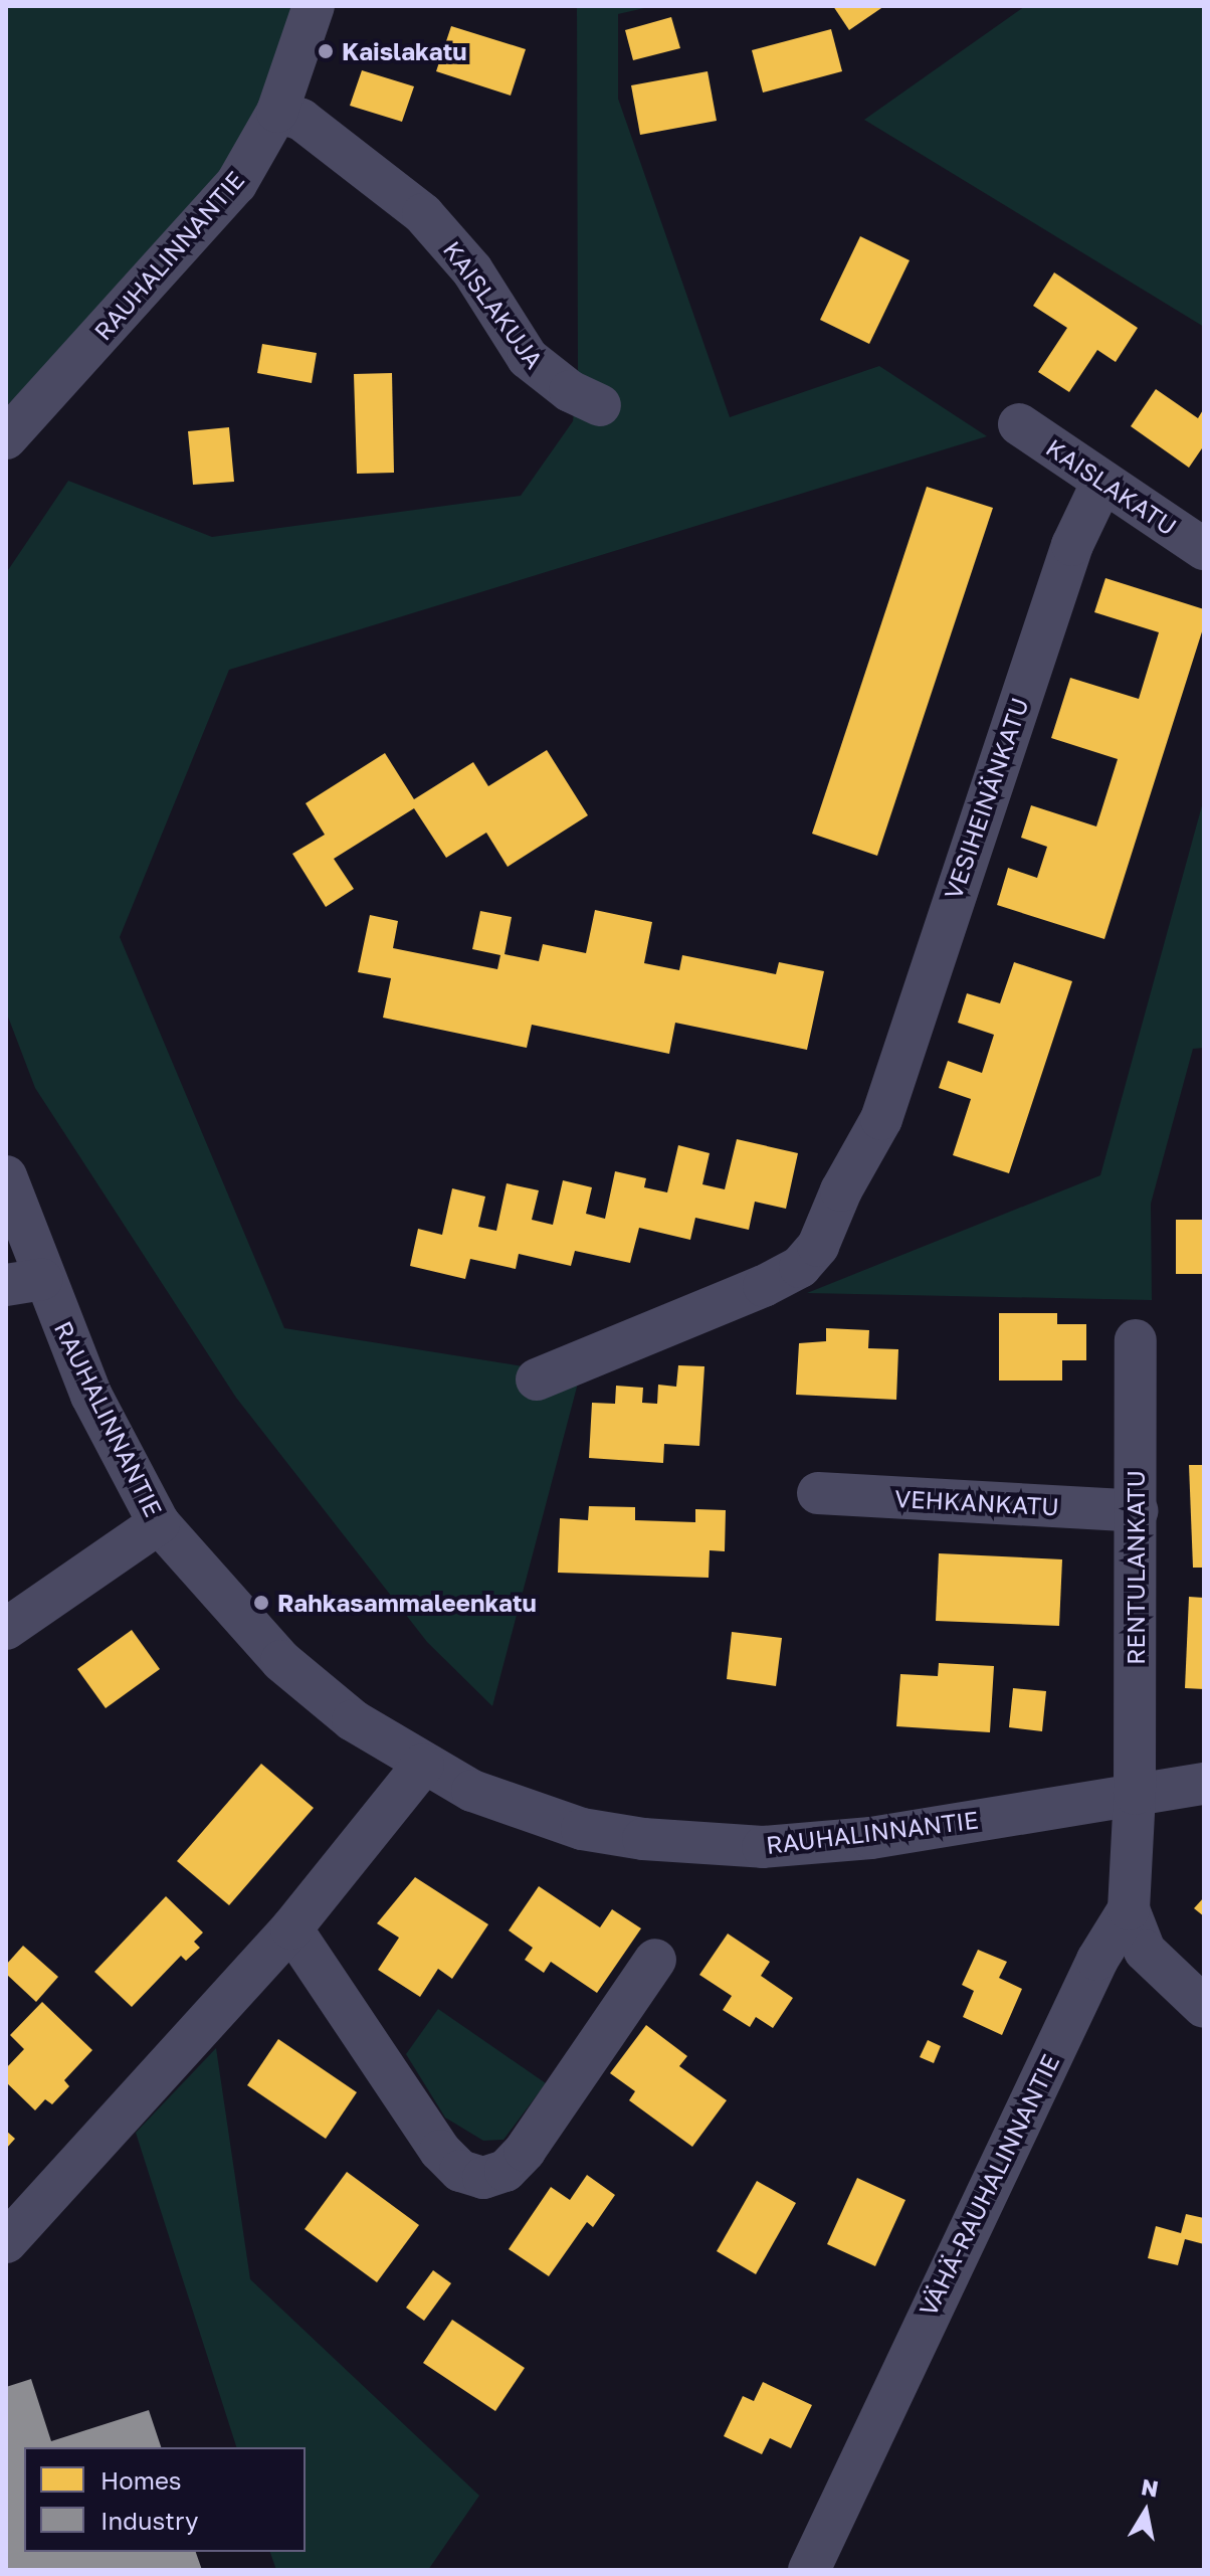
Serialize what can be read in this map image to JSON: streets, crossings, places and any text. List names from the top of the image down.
{
  "streets": {
    "street": [
      "RAUHALINNANTIE",
      "KAISLAKUJA",
      "KAISLAKATU",
      "VESIHEINÄNKATU",
      "VEHKANKATU",
      "RENTULANKATU",
      "VÄHÄ-RAUHALINNANTIE"
    ]
  },
  "crossings": [
    ["RAUHALINNANTIE", "KAISLAKUJA"],
    ["RAUHALINNANTIE", "RENTULANKATU"],
    ["RAUHALINNANTIE", "VÄHÄ-RAUHALINNANTIE"],
    ["KAISLAKATU", "VESIHEINÄNKATU"],
    ["VEHKANKATU", "RENTULANKATU"],
    ["RENTULANKATU", "VÄHÄ-RAUHALINNANTIE"]
  ],
  "places": ["Kaislakatu", "Rahkasammaleenkatu"],
  "legend": ["Homes", "Industry"],
  "north": "top"
}
